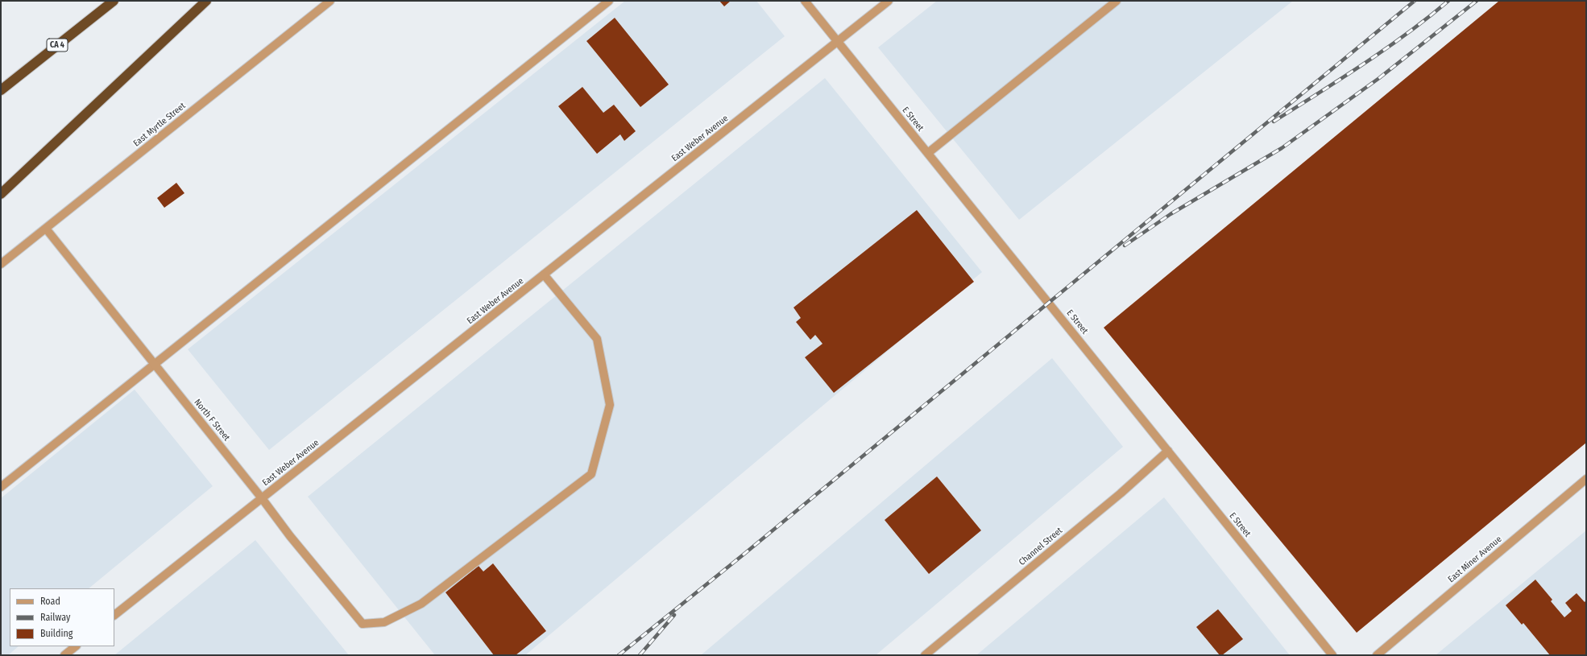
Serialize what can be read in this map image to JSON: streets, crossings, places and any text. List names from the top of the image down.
{
  "streets": {
    "highway": ["CA 4"],
    "street": [
      "E Street",
      "East Myrtle Street",
      "East Weber Avenue",
      "North F Street",
      "Channel Street",
      "East Miner Avenue"
    ]
  },
  "crossings": [
    ["E Street", "East Weber Avenue"],
    ["E Street", "Channel Street"],
    ["East Myrtle Street", "North F Street"],
    ["East Weber Avenue", "North F Street"]
  ],
  "legend": ["Road", "Railway", "Building"]
}
